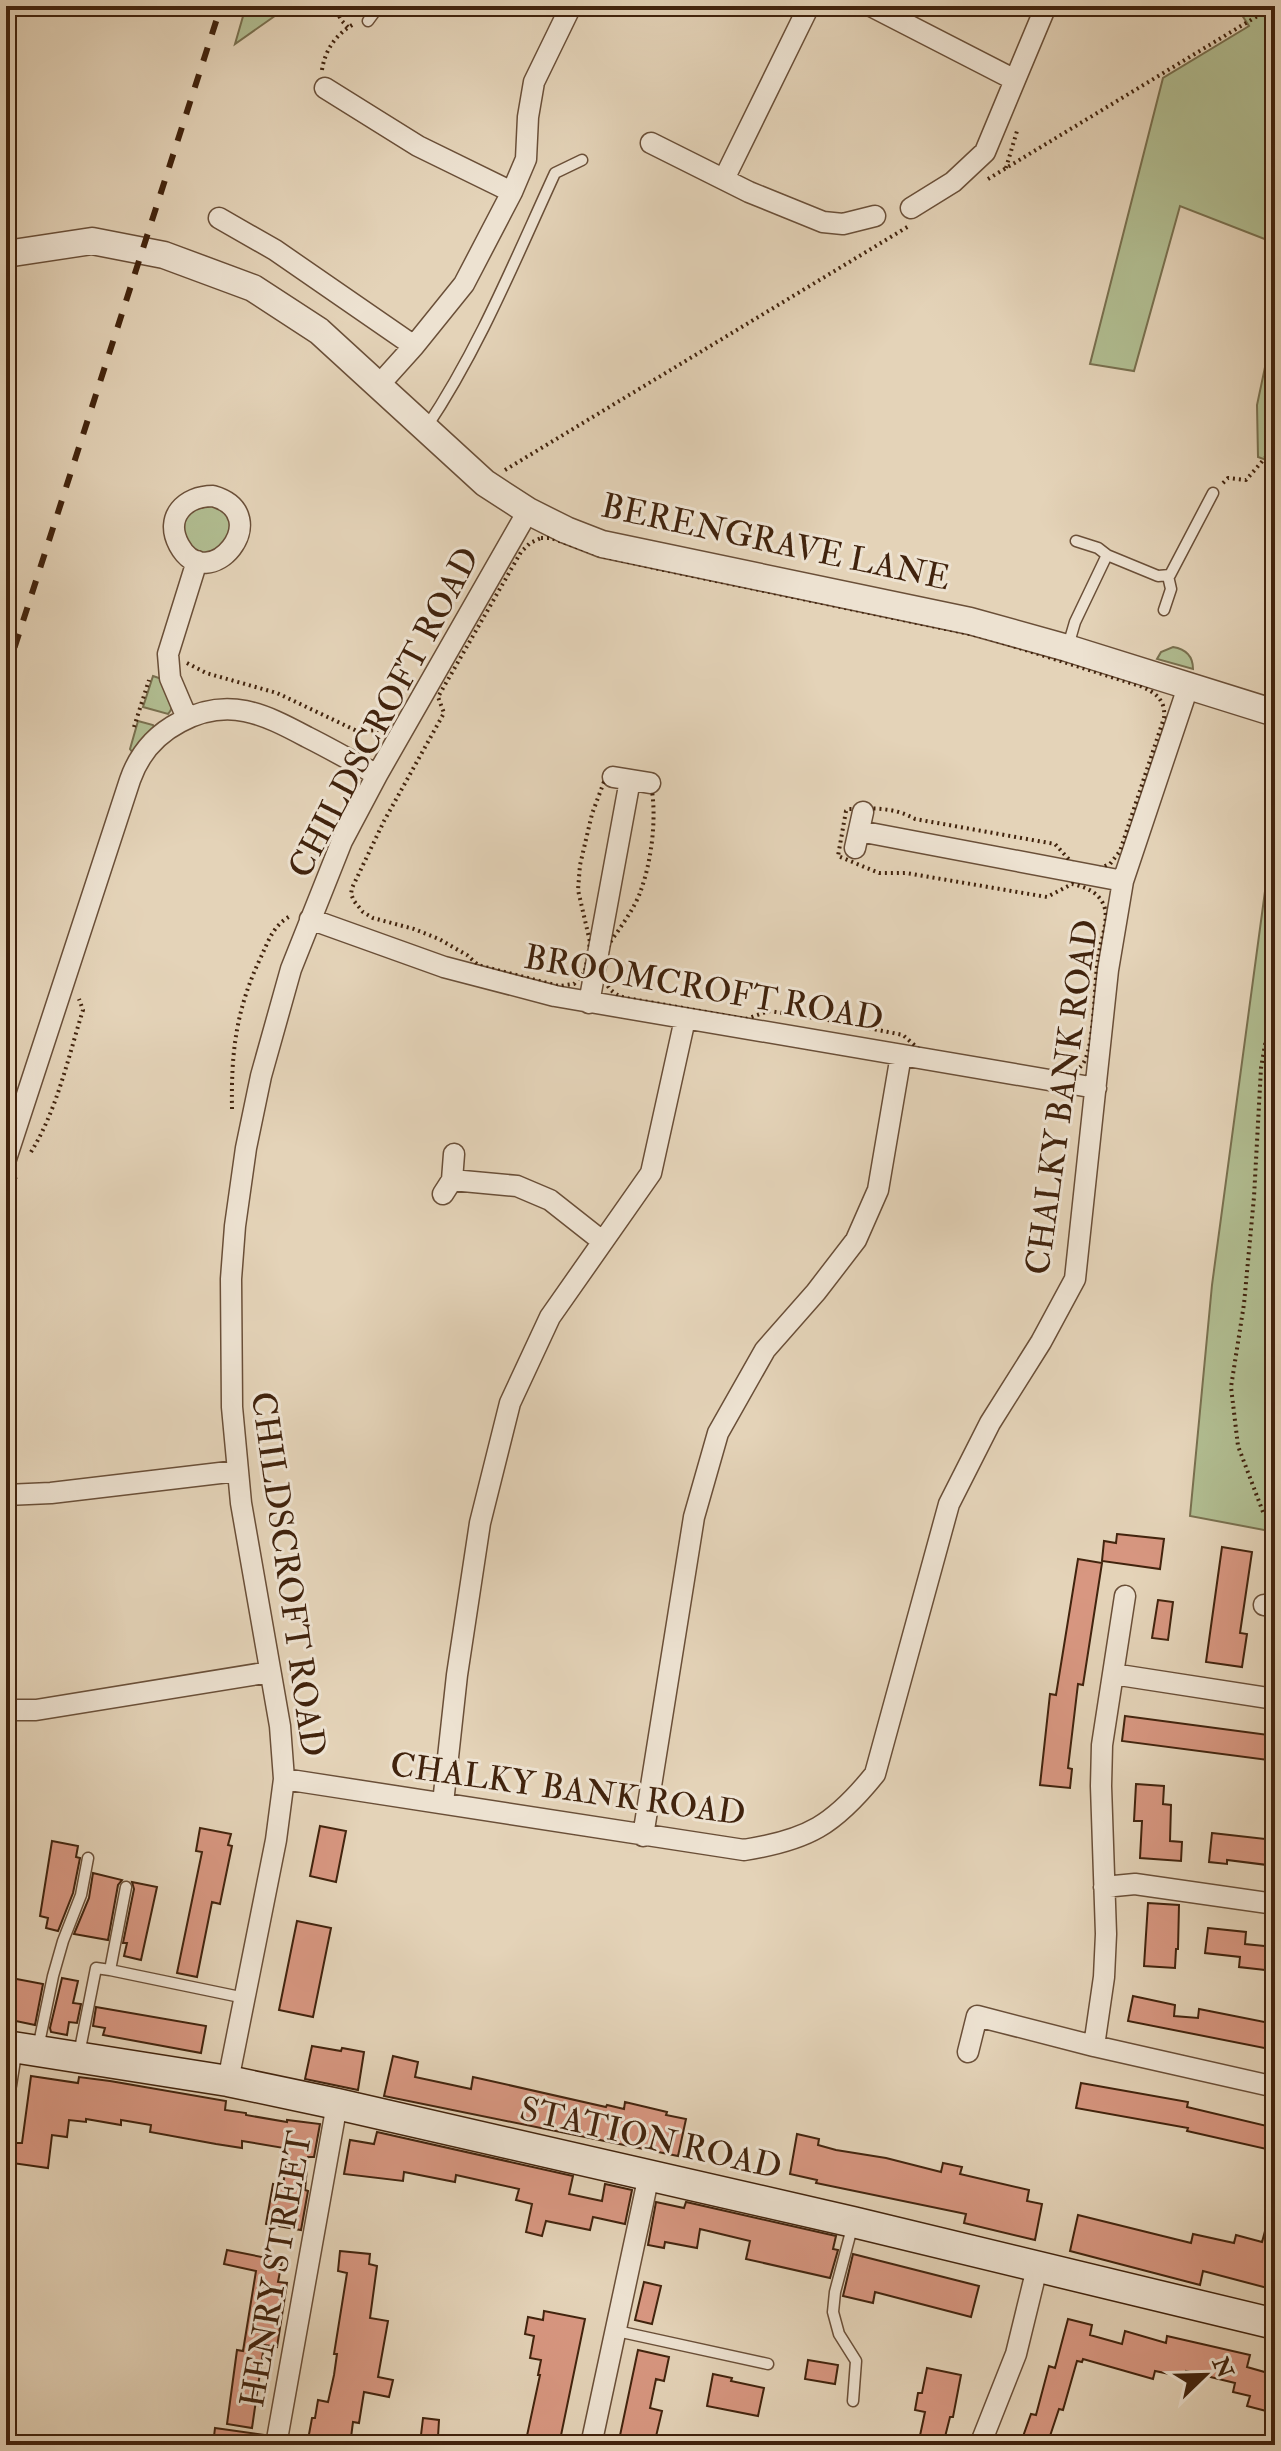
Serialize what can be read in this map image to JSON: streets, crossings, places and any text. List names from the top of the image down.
{
  "streets": {
    "main road": ["STATION ROAD"],
    "street": [
      "BERENGRAVE LANE",
      "CHILDSCROFT ROAD",
      "BROOMCROFT ROAD",
      "CHALKY BANK ROAD",
      "HENRY STREET"
    ]
  },
  "crossings": [
    ["BERENGRAVE LANE", "CHILDSCROFT ROAD"],
    ["BERENGRAVE LANE", "CHALKY BANK ROAD"],
    ["CHILDSCROFT ROAD", "BROOMCROFT ROAD"],
    ["CHILDSCROFT ROAD", "CHALKY BANK ROAD"],
    ["CHILDSCROFT ROAD", "STATION ROAD"],
    ["BROOMCROFT ROAD", "CHALKY BANK ROAD"],
    ["STATION ROAD", "HENRY STREET"]
  ],
  "north": "top right"
}
